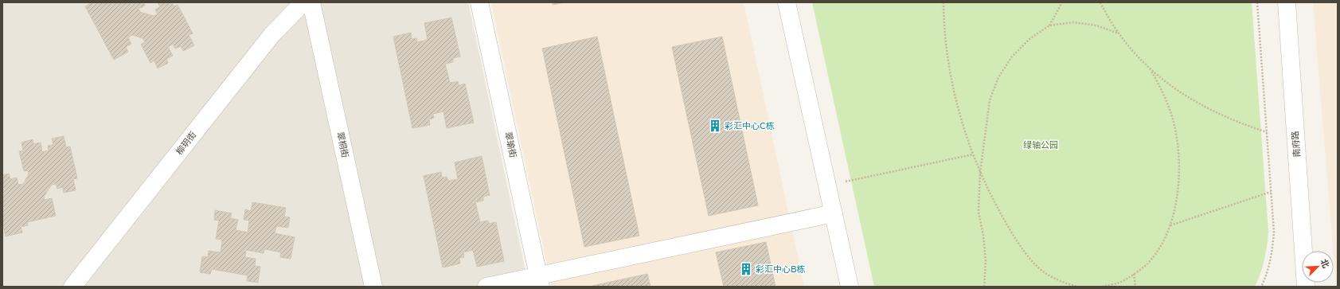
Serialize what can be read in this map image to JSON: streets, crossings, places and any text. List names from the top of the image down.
{
  "streets": {
    "street": [
      "柳玥街",
      "南府路",
      "翠桐街",
      "翠瑜街"
    ]
  },
  "parks": ["绿轴公园"],
  "places": {
    "building": ["彩汇中心C栋", "彩汇中心B栋"]
  },
  "north": "top right"
}
